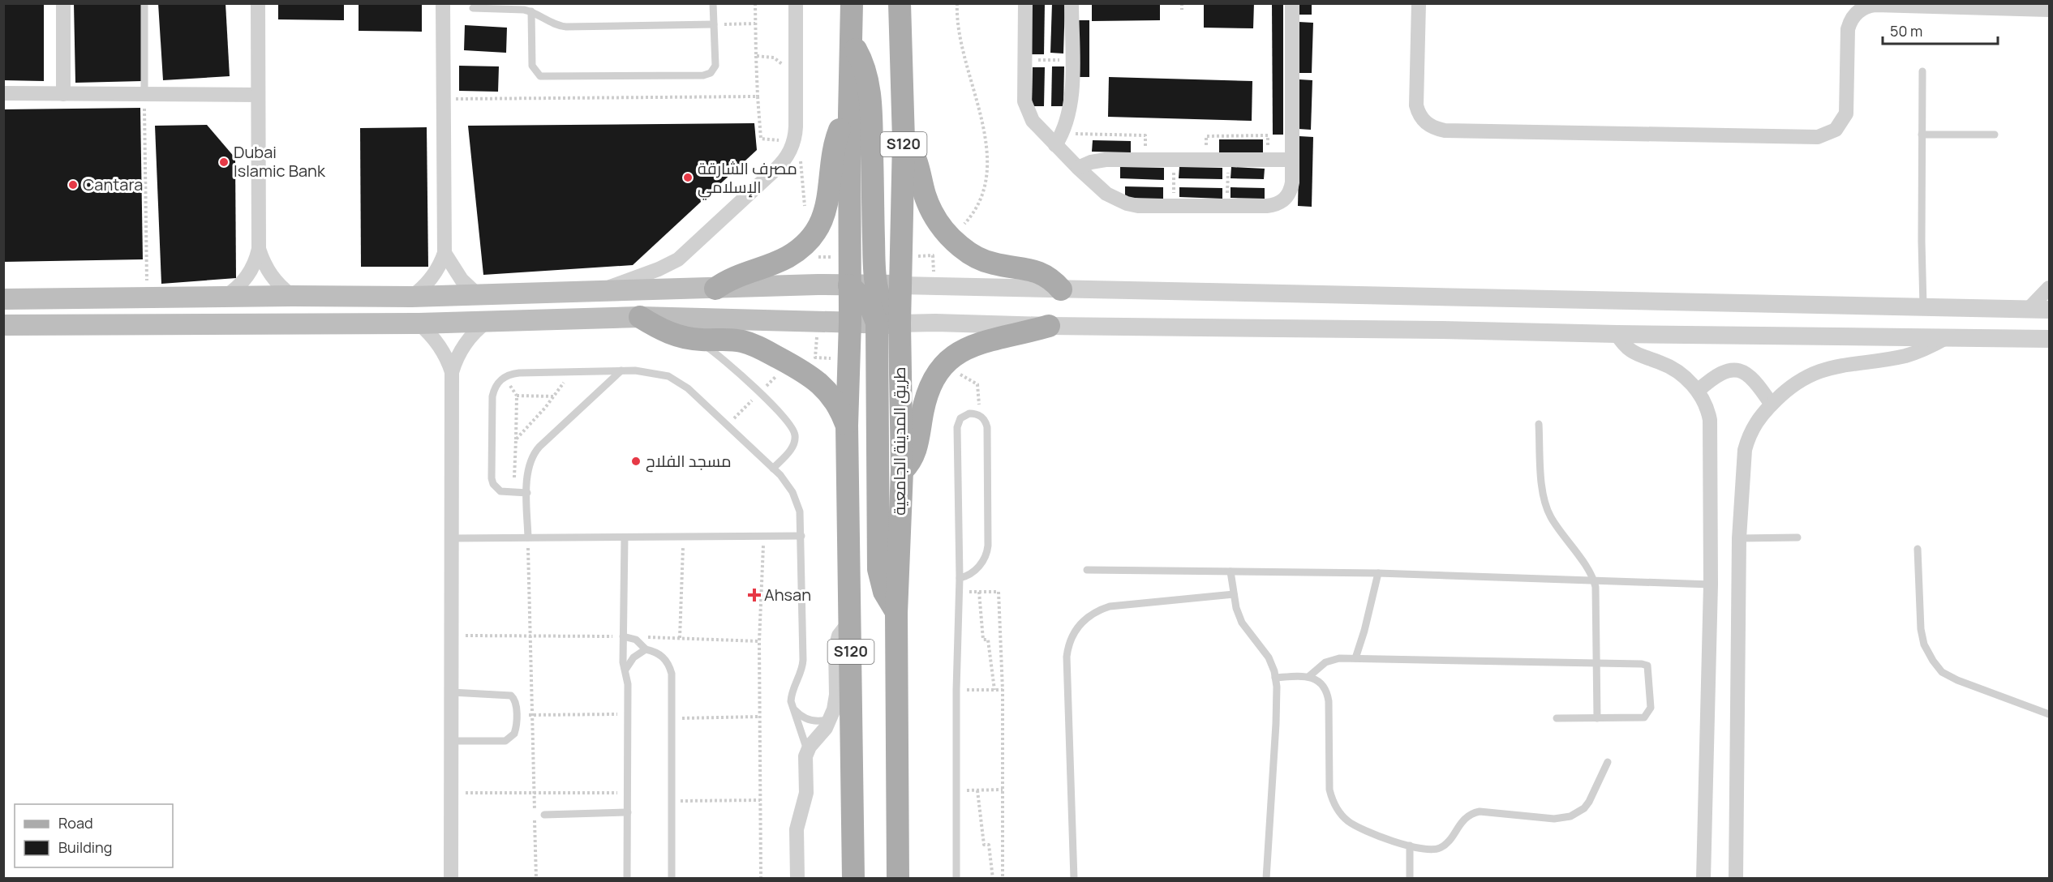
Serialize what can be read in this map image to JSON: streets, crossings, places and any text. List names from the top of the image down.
{
  "streets": {
    "main road": ["S120", "طريق المدينة الجامعية"]
  },
  "places": {
    "other": [
      "Dubai Islamic Bank",
      "مصرف الشارقة الإسلامي",
      "Cantara",
      "مسجد الفلاح"
    ],
    "health": ["Ahsan"]
  },
  "legend": ["Road", "Building"],
  "scale_bar": "50 m"
}
